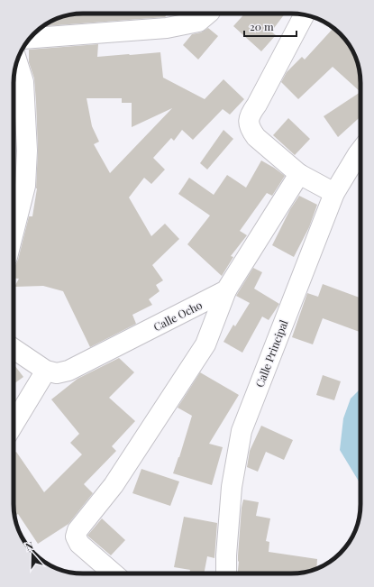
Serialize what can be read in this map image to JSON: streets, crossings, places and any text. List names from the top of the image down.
{
  "streets": {
    "street": ["Calle Ocho", "Calle Principal"]
  },
  "scale_bar": "20 m",
  "north": "top"
}
